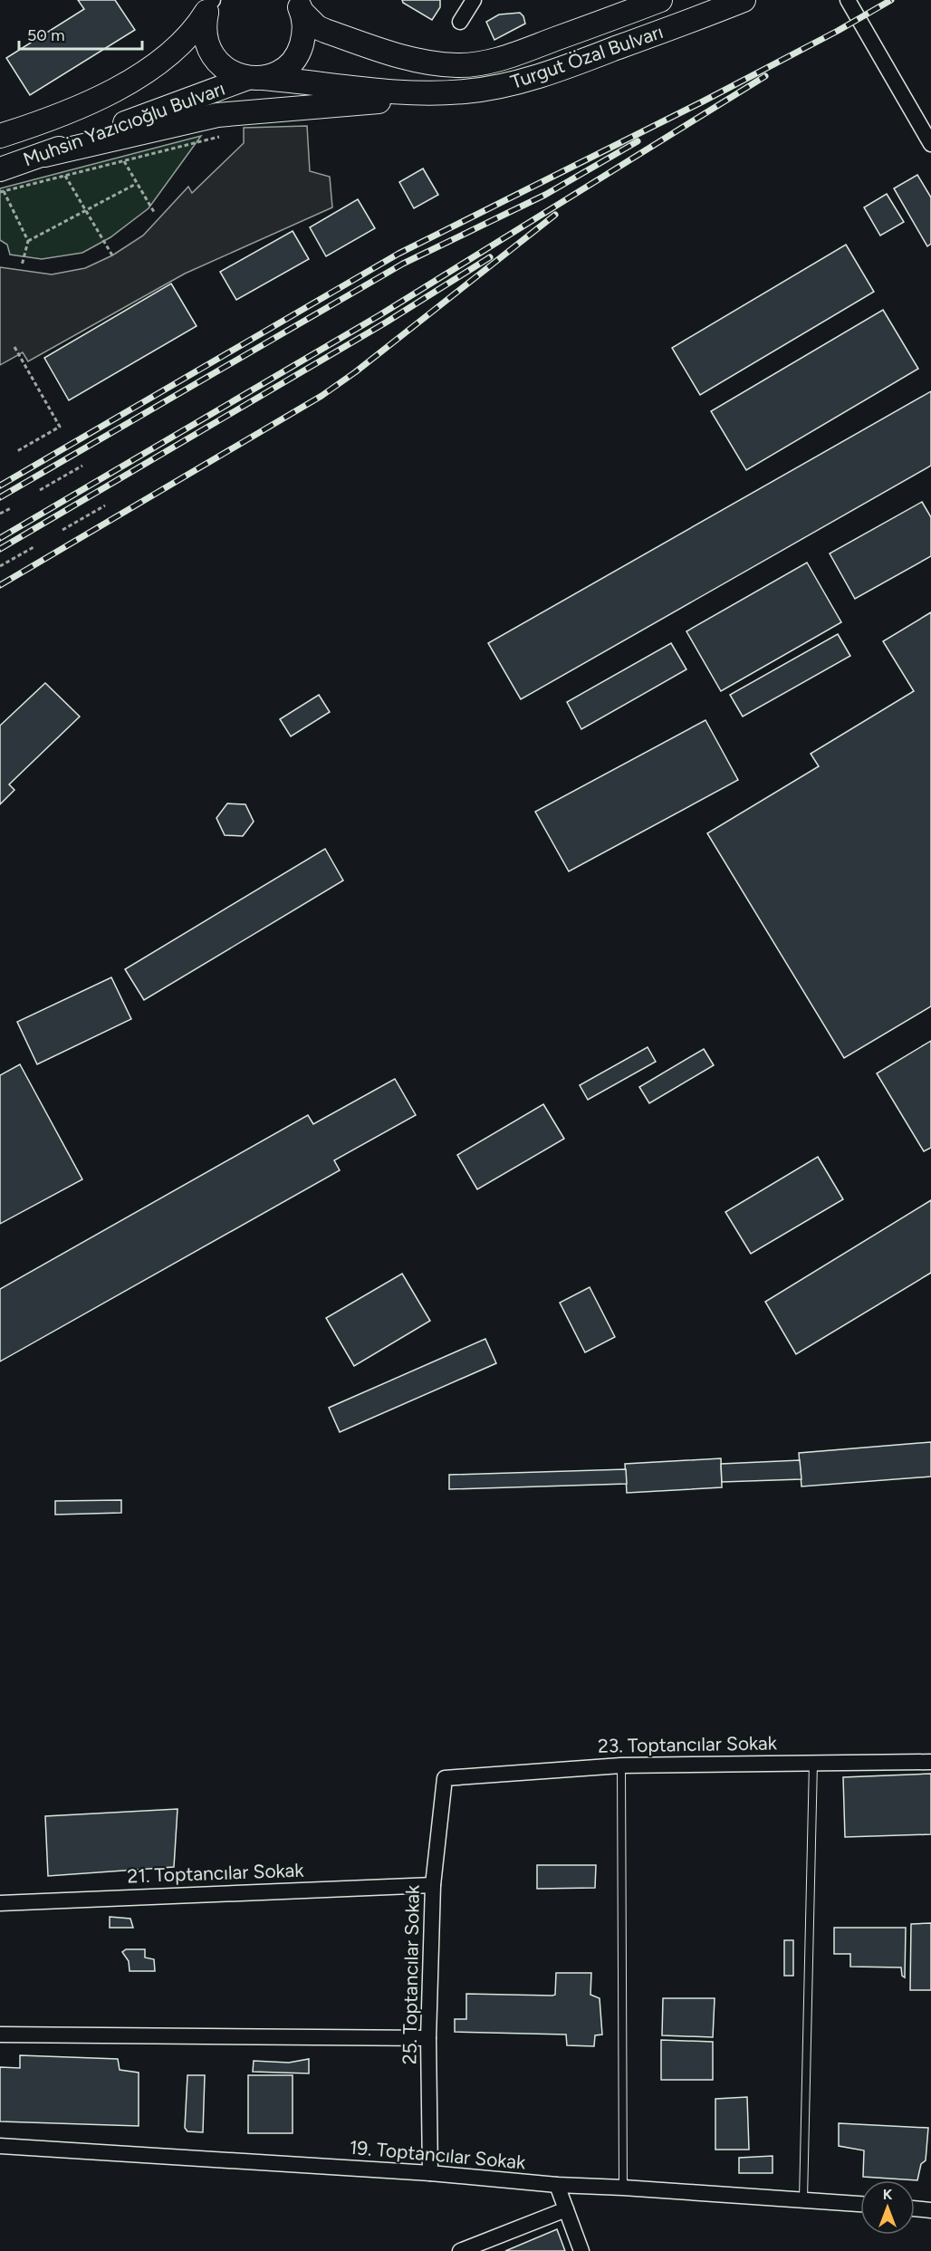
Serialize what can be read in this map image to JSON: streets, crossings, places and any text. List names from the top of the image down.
{
  "streets": {
    "main road": ["Turgut Özal Bulvarı", "Muhsin Yazıcıoğlu Bulvarı"],
    "street": [
      "23. Toptancılar Sokak",
      "21. Toptancılar Sokak",
      "25. Toptancılar Sokak",
      "19. Toptancılar Sokak"
    ]
  },
  "crossings": [
    ["Turgut Özal Bulvarı", "Muhsin Yazıcıoğlu Bulvarı"],
    ["23. Toptancılar Sokak", "25. Toptancılar Sokak"],
    ["21. Toptancılar Sokak", "25. Toptancılar Sokak"],
    ["25. Toptancılar Sokak", "19. Toptancılar Sokak"]
  ],
  "scale_bar": "50 m",
  "north": "top"
}
